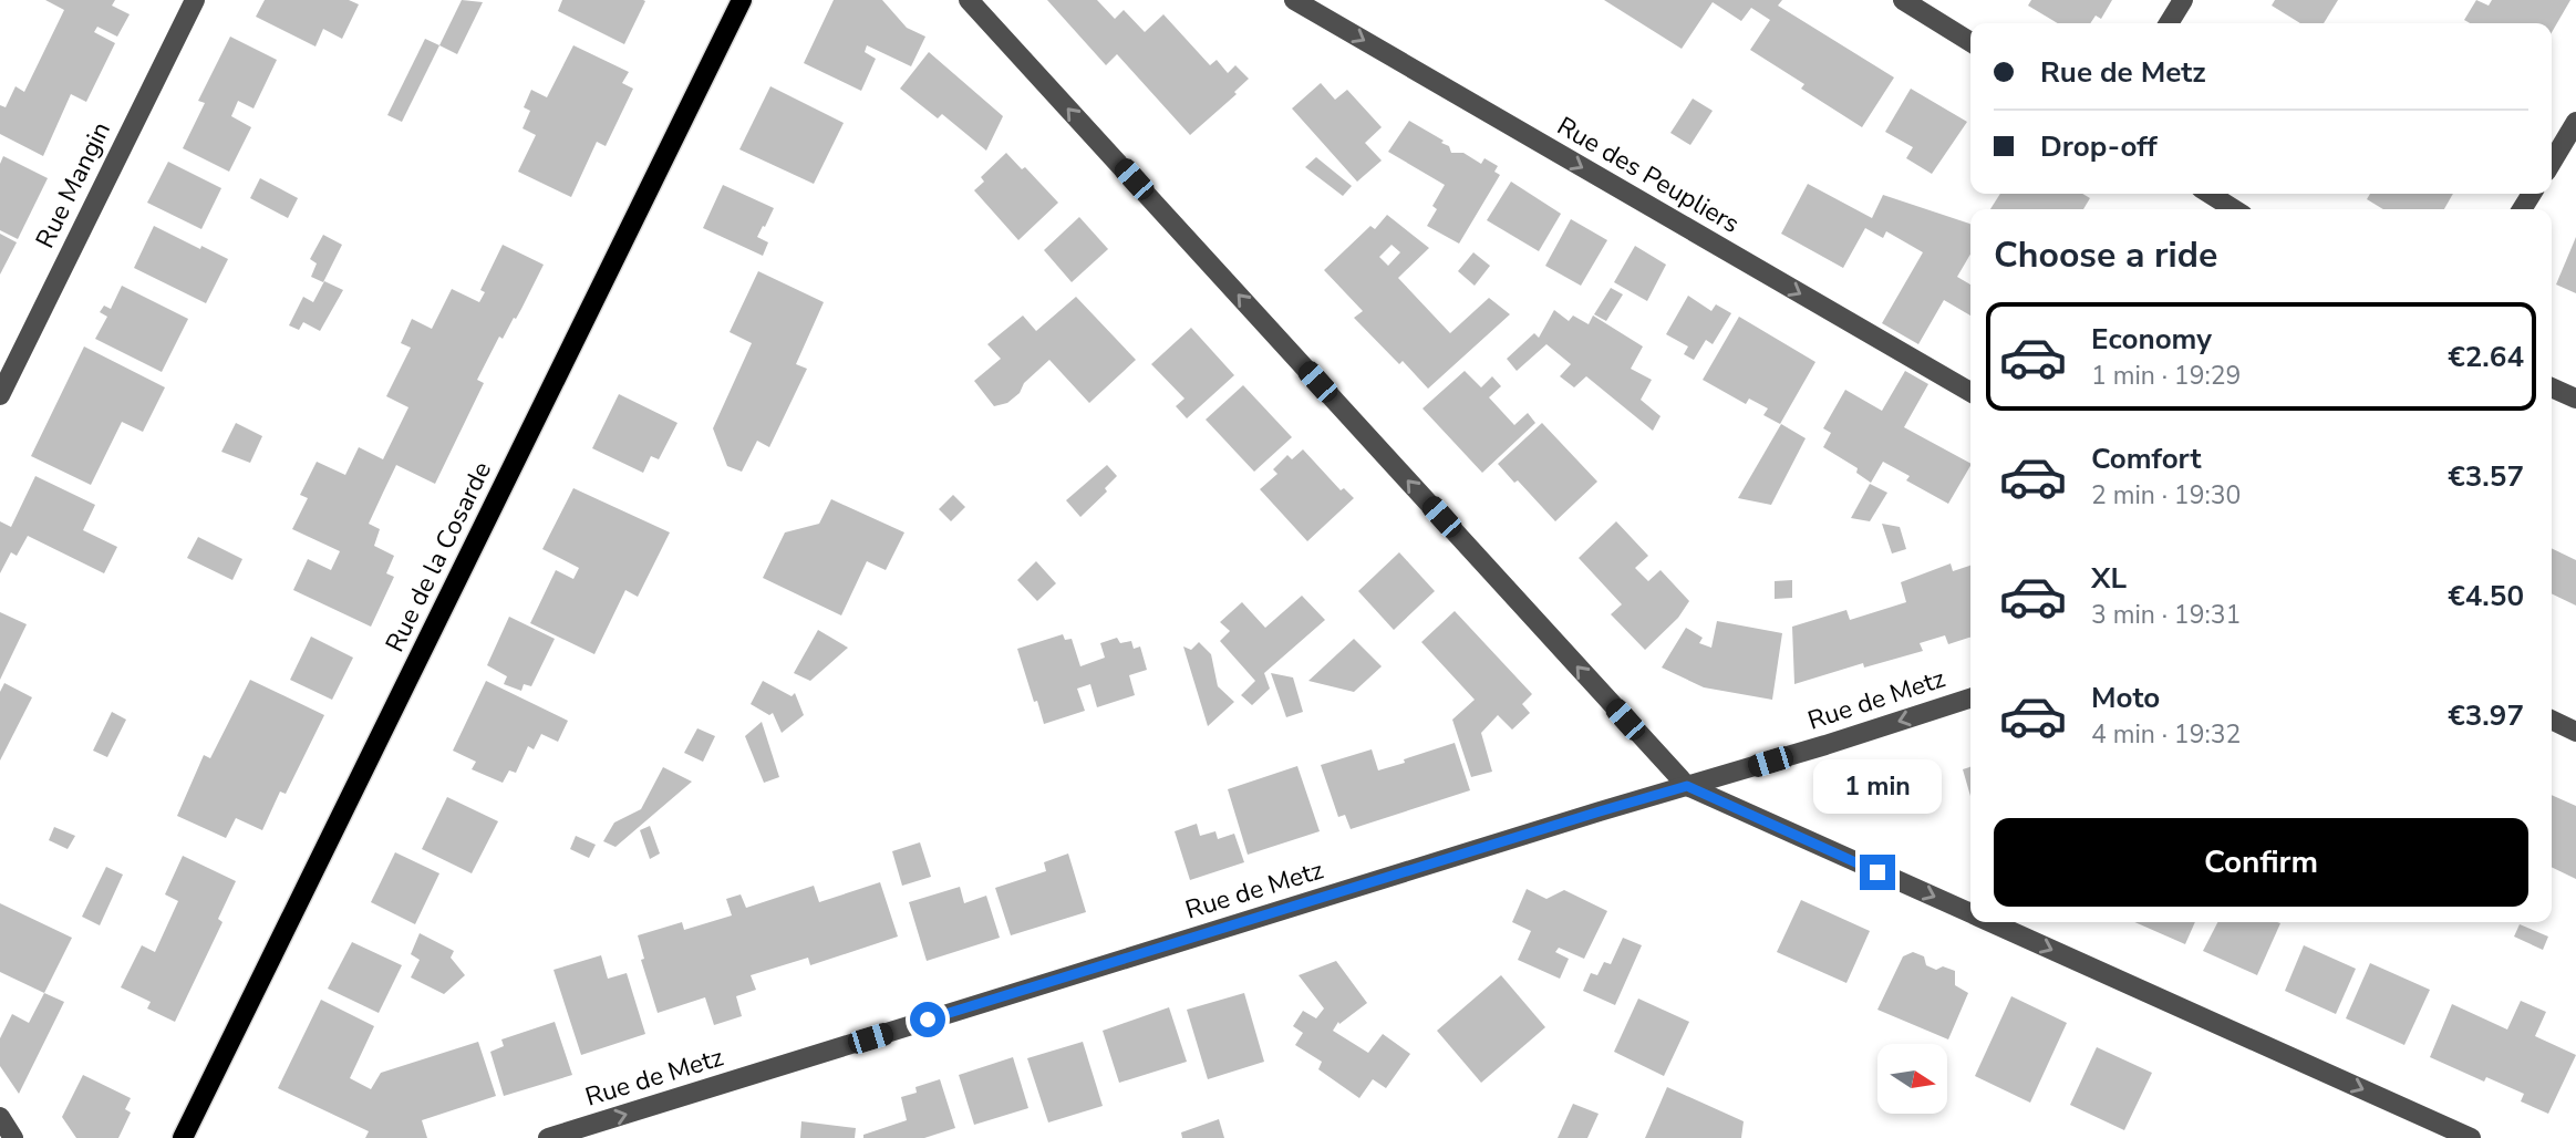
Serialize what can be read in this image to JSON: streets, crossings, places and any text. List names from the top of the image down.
{
  "streets": {
    "main road": ["Rue de la Cosarde"],
    "street": ["Rue des Peupliers", "Rue Mangin", "Rue de Metz"]
  },
  "one_way": ["Rue des Peupliers"],
  "north": "right",
  "page": {
    "banner": ["Rue de Metz", "Drop-off"],
    "heading": "Choose a ride",
    "list": [
      {
        "name": "Economy",
        "note": "1 min · 19:29",
        "value": "€2.64"
      },
      {
        "name": "Comfort",
        "note": "2 min · 19:30",
        "value": "€3.57"
      },
      {
        "name": "XL",
        "note": "3 min · 19:31",
        "value": "€4.50"
      },
      {
        "name": "Moto",
        "note": "4 min · 19:32",
        "value": "€3.97"
      }
    ],
    "bubble": "1 min",
    "buttons": "Confirm"
  }
}
